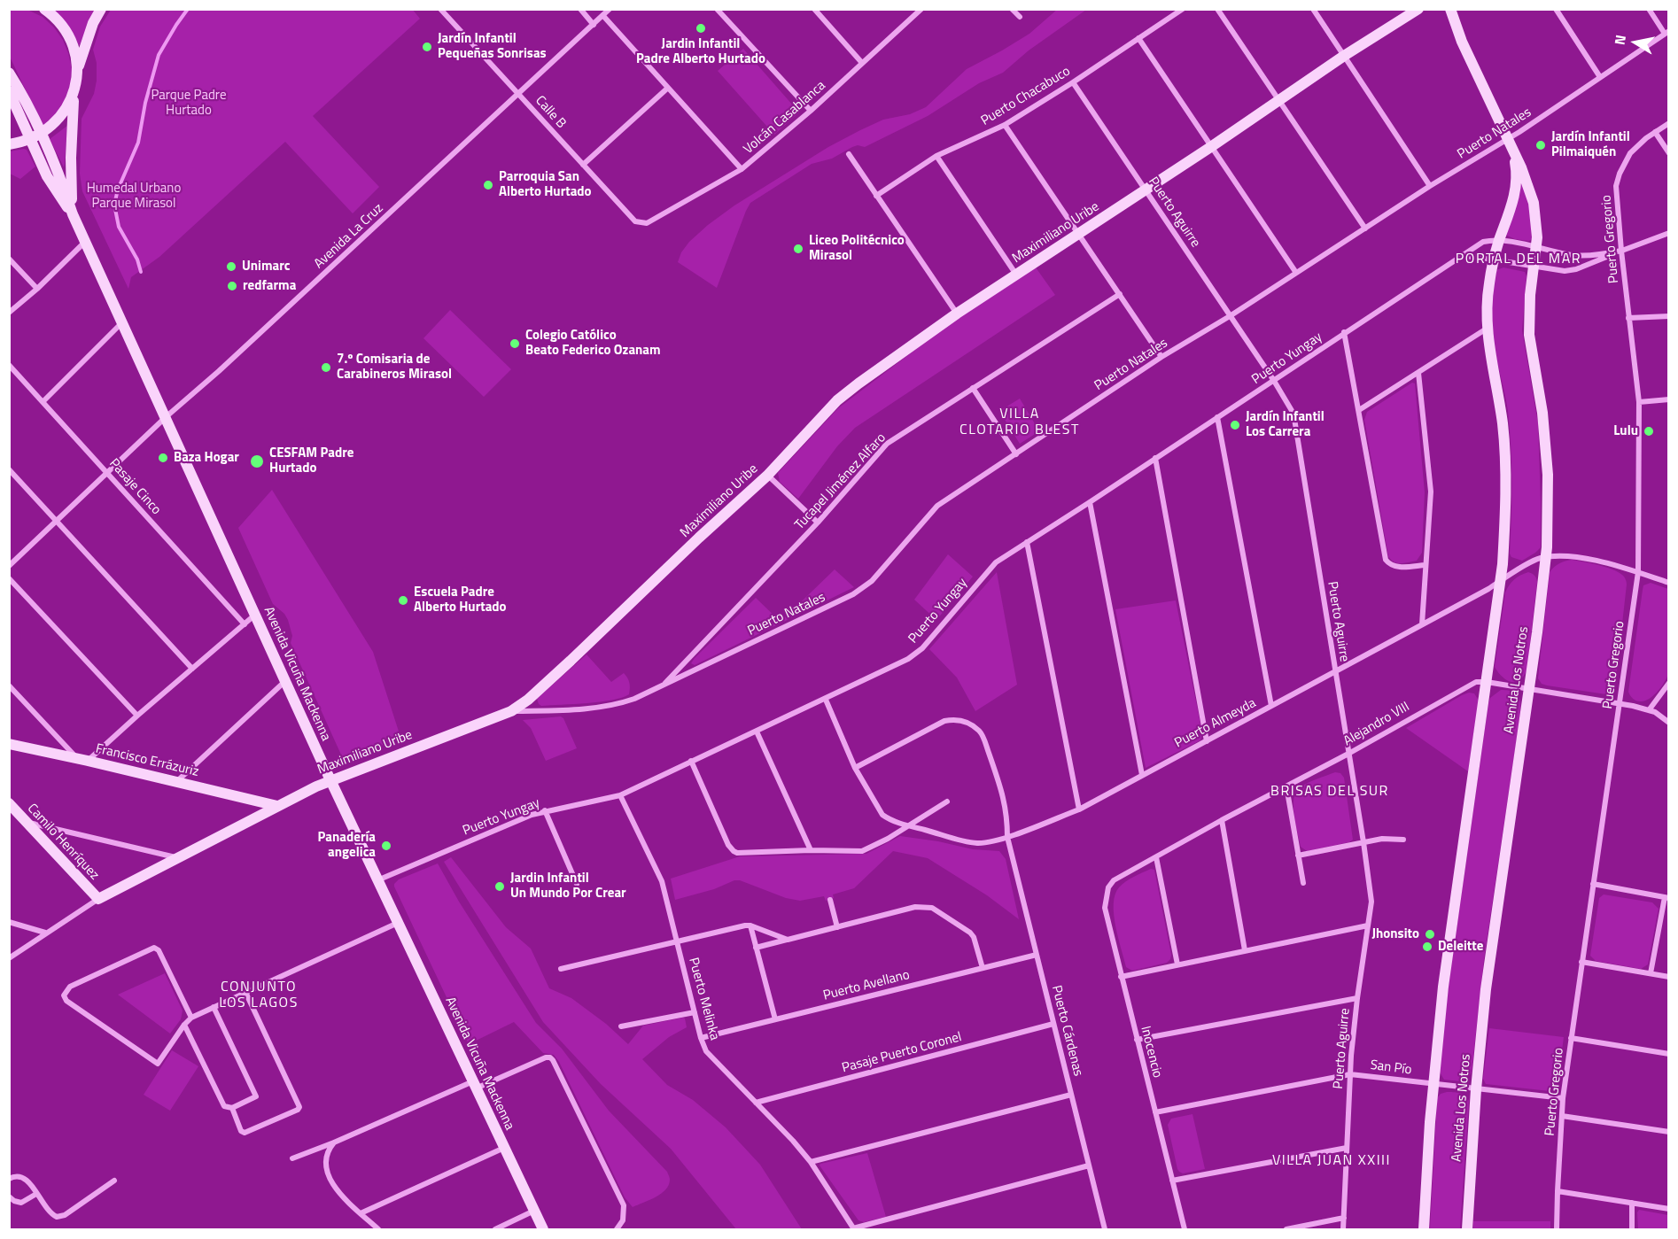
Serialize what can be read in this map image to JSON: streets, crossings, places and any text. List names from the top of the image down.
{
  "streets": {
    "street": [
      "Puerto Chacabuco",
      "Calle B",
      "Volcán Casablanca",
      "Puerto Natales",
      "Puerto Aguirre",
      "Maximiliano Uribe",
      "Avenida La Cruz",
      "Puerto Gregorio",
      "Puerto Yungay",
      "Tucapel Jiménez Alfaro",
      "Pasaje Cinco",
      "Avenida Vicuña Mackenna",
      "Avenida Los Notros",
      "Puerto Almeyda",
      "Alejandro VIII",
      "Francisco Errázuriz",
      "Camilo Henríquez",
      "Puerto Avellano",
      "Puerto Melinka",
      "Puerto Cárdenas",
      "Inocencio",
      "Pasaje Puerto Coronel",
      "San Pío"
    ]
  },
  "crossings": [
    ["Puerto Chacabuco", "Puerto Aguirre"],
    ["Calle B", "Volcán Casablanca"],
    ["Calle B", "Avenida La Cruz"],
    ["Puerto Natales", "Puerto Aguirre"],
    ["Puerto Natales", "Maximiliano Uribe"],
    ["Puerto Natales", "Tucapel Jiménez Alfaro"],
    ["Puerto Natales", "Avenida Los Notros"],
    ["Puerto Aguirre", "Maximiliano Uribe"],
    ["Puerto Aguirre", "Puerto Yungay"],
    ["Puerto Aguirre", "Puerto Almeyda"],
    ["Puerto Aguirre", "Alejandro VIII"],
    ["Puerto Aguirre", "San Pío"],
    ["Maximiliano Uribe", "Avenida Vicuña Mackenna"],
    ["Maximiliano Uribe", "Francisco Errázuriz"],
    ["Maximiliano Uribe", "Camilo Henríquez"],
    ["Avenida La Cruz", "Pasaje Cinco"],
    ["Avenida La Cruz", "Avenida Vicuña Mackenna"],
    ["Puerto Gregorio", "Puerto Almeyda"],
    ["Puerto Gregorio", "Alejandro VIII"],
    ["Puerto Gregorio", "San Pío"],
    ["Puerto Yungay", "Avenida Vicuña Mackenna"],
    ["Puerto Yungay", "Avenida Los Notros"],
    ["Puerto Yungay", "Puerto Almeyda"],
    ["Puerto Yungay", "Puerto Melinka"],
    ["Avenida Los Notros", "Puerto Almeyda"],
    ["Avenida Los Notros", "Alejandro VIII"],
    ["Avenida Los Notros", "San Pío"],
    ["Puerto Almeyda", "Puerto Cárdenas"],
    ["Alejandro VIII", "Inocencio"],
    ["Puerto Avellano", "Puerto Melinka"],
    ["Puerto Avellano", "Puerto Cárdenas"],
    ["Puerto Melinka", "Pasaje Puerto Coronel"],
    ["Puerto Cárdenas", "Pasaje Puerto Coronel"],
    ["Inocencio", "San Pío"]
  ],
  "districts": [
    "PORTAL DEL MAR",
    "VILLA CLOTARIO BLEST",
    "BRISAS DEL SUR",
    "CONJUNTO LOS LAGOS",
    "VILLA JUAN XXIII"
  ],
  "parks": ["Parque Padre Hurtado", "Humedal Urbano Parque Mirasol"],
  "places": [
    "Jardin Infantil Padre Alberto Hurtado",
    "Jardín Infantil Pequeñas Sonrisas",
    "Jardín Infantil Pilmaiquén",
    "Parroquia San Alberto Hurtado",
    "Liceo Politécnico Mirasol",
    "Unimarc",
    "redfarma",
    "Colegio Católico Beato Federico Ozanam",
    "7.º Comisaria de Carabineros Mirasol",
    "Jardín Infantil Los Carrera",
    "Lulu",
    "Baza Hogar",
    "CESFAM Padre Hurtado",
    "Escuela Padre Alberto Hurtado",
    "Panadería angelica",
    "Jardin Infantil Un Mundo Por Crear",
    "Jhonsito",
    "Deleitte"
  ],
  "north": "left"
}
